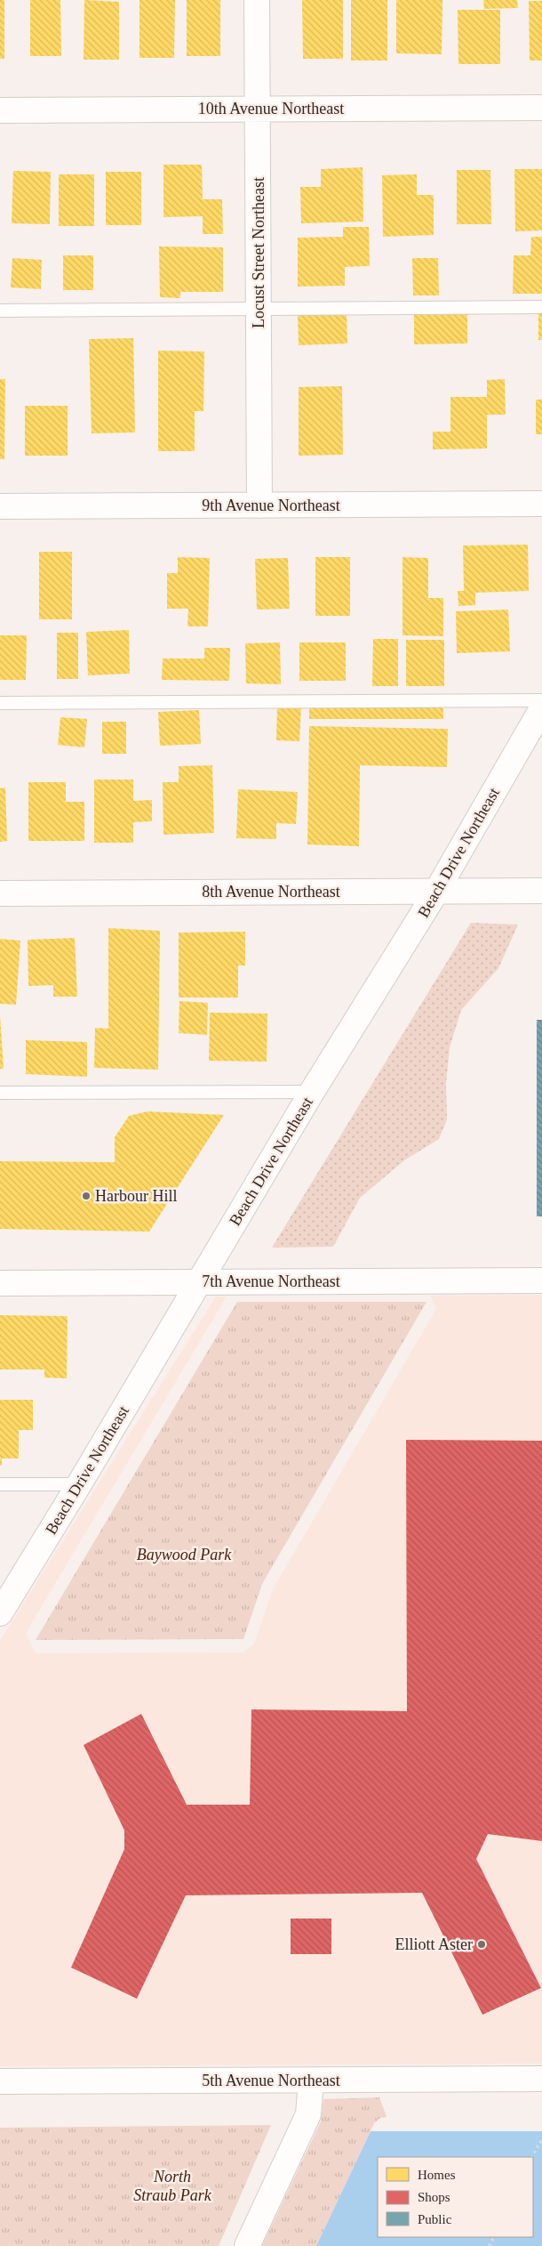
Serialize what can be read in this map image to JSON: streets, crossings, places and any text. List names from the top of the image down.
{
  "streets": {
    "street": [
      "10th Avenue Northeast",
      "Locust Street Northeast",
      "9th Avenue Northeast",
      "Beach Drive Northeast",
      "8th Avenue Northeast",
      "7th Avenue Northeast",
      "5th Avenue Northeast"
    ]
  },
  "crossings": [
    ["10th Avenue Northeast", "Locust Street Northeast"],
    ["Locust Street Northeast", "9th Avenue Northeast"],
    ["Beach Drive Northeast", "8th Avenue Northeast"],
    ["Beach Drive Northeast", "7th Avenue Northeast"]
  ],
  "parks": ["Baywood Park", "North Straub Park"],
  "places": ["Harbour Hill", "Elliott Aster"],
  "legend": ["Homes", "Shops", "Public"]
}
